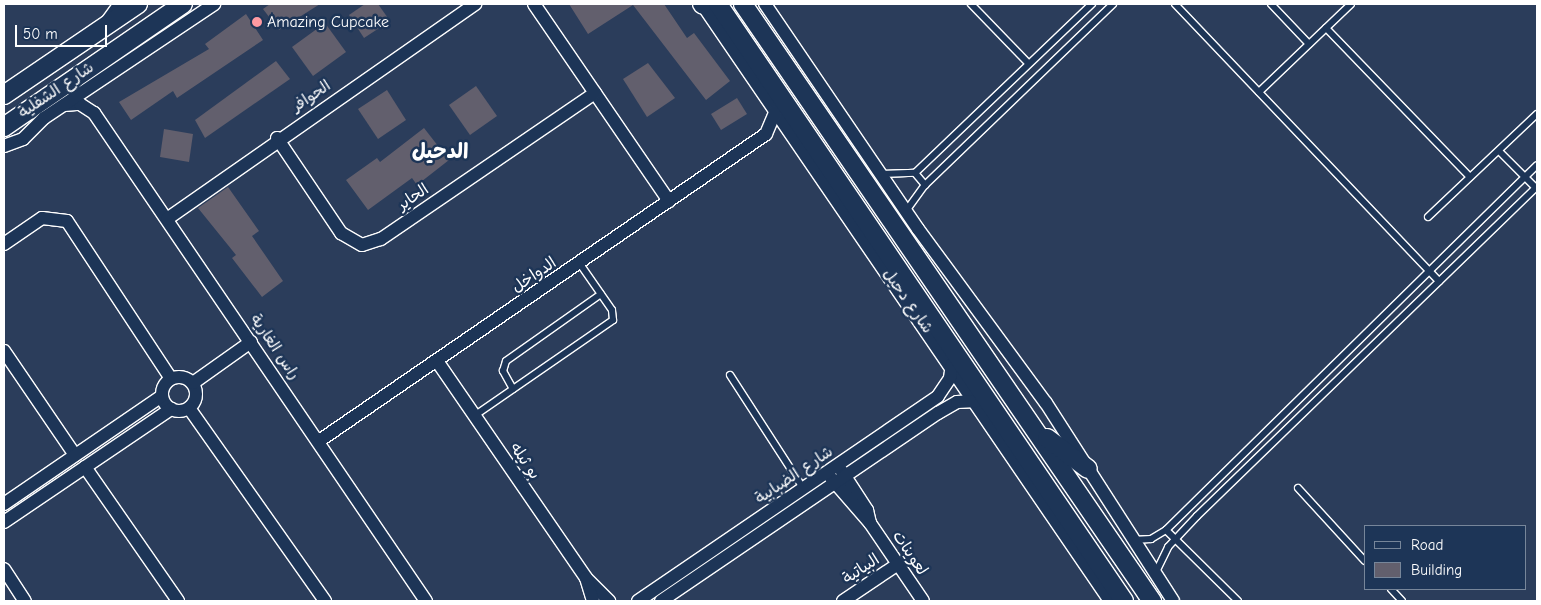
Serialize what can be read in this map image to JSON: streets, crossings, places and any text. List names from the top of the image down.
{
  "streets": {
    "main road": ["شارع الشفلية", "شارع دحيل"],
    "street": [
      "الحوافر",
      "الحاير",
      "الدواخل",
      "راس الغارية",
      "بو ثيله",
      "شارع الضبابية",
      "لعوينات",
      "البياتية"
    ]
  },
  "crossings": [
    ["الحوافر", "الحاير"],
    ["الحوافر", "راس الغارية"],
    ["الدواخل", "راس الغارية"],
    ["الدواخل", "بو ثيله"],
    ["شارع دحيل", "شارع الضبابية"],
    ["شارع الضبابية", "لعوينات"],
    ["لعوينات", "البياتية"]
  ],
  "districts": ["الدحيل"],
  "places": ["Amazing Cupcake"],
  "legend": ["Road", "Building"],
  "scale_bar": "50 m"
}
